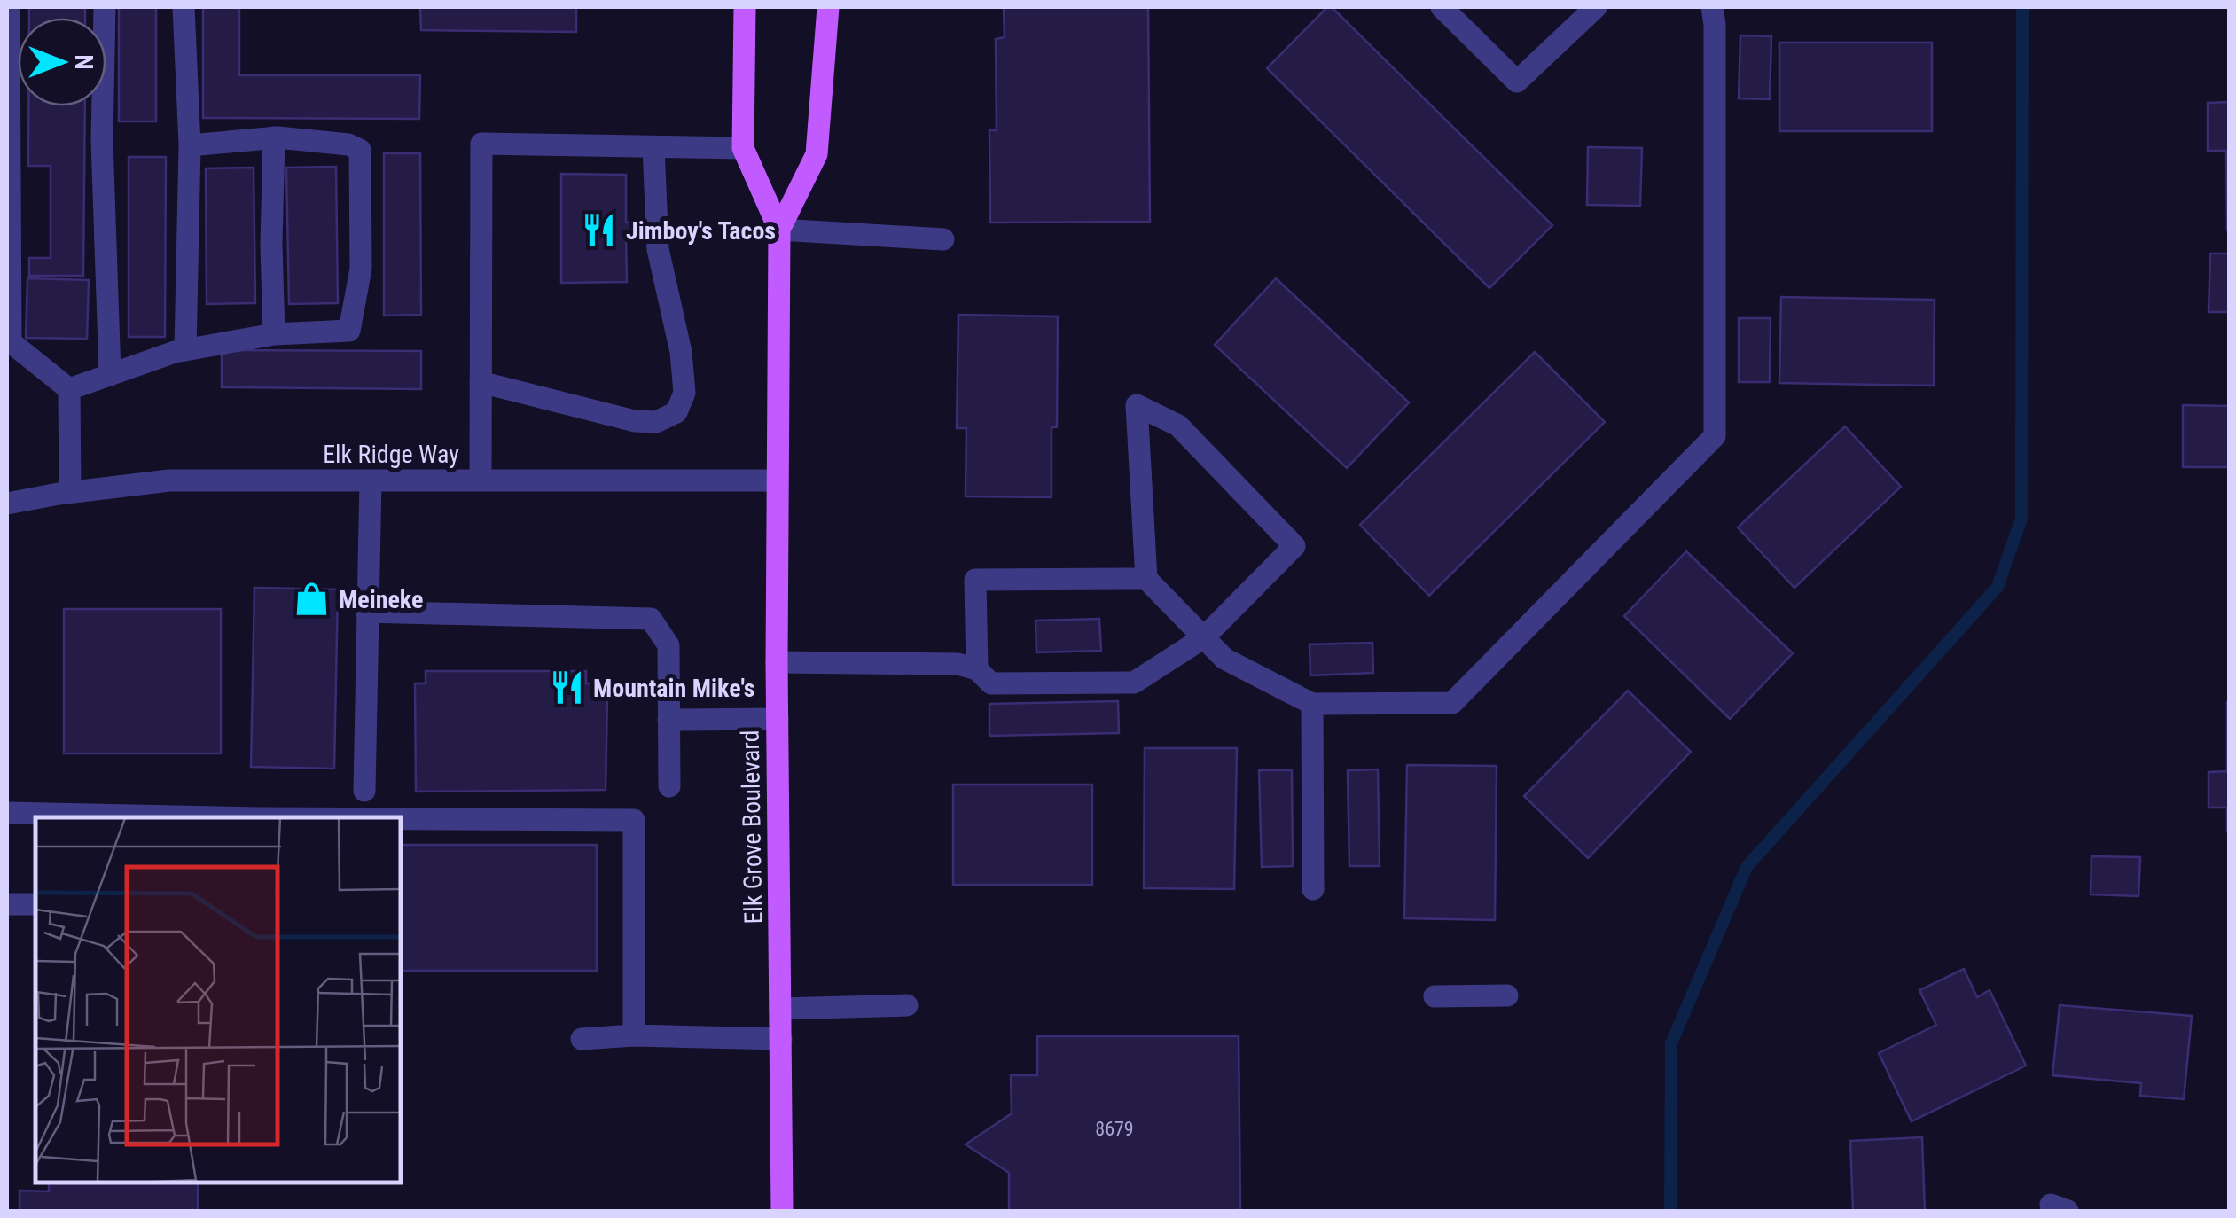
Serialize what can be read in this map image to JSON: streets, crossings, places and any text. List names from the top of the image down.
{
  "streets": {
    "main road": ["Elk Grove Boulevard"],
    "street": ["Elk Ridge Way"]
  },
  "crossings": [
    ["Elk Ridge Way", "Elk Grove Boulevard"]
  ],
  "places": {
    "restaurant": ["Jimboy's Tacos", "Mountain Mike's"],
    "shop": ["Meineke"]
  },
  "house_numbers": ["8679"],
  "north": "right"
}
